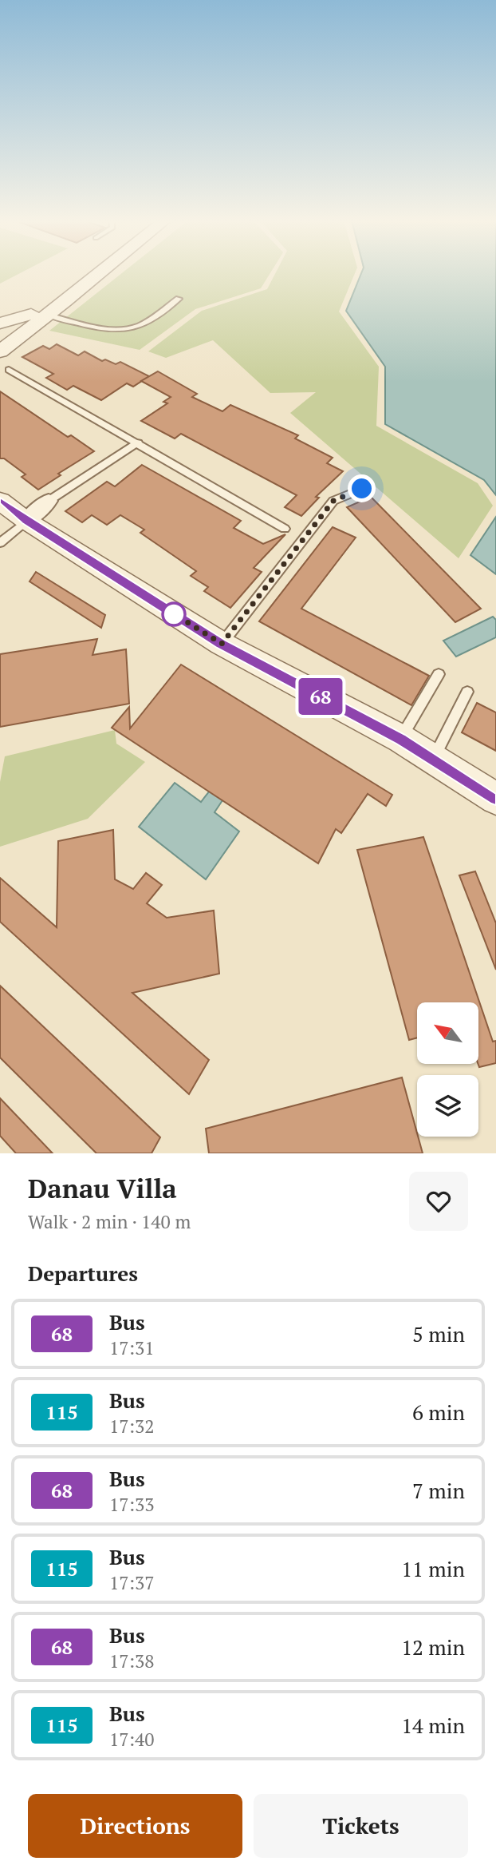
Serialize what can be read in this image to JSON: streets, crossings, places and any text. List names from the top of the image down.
{
  "lines": ["bus line 68"],
  "north": "top left",
  "page": {
    "on_map": "68",
    "heading": [
      ["Danau Villa", "Walk · 2 min · 140 m"],
      "Departures"
    ],
    "list": [
      {
        "mark": "68",
        "name": "Bus",
        "note": "17:31",
        "value": "5 min"
      },
      {
        "mark": "115",
        "name": "Bus",
        "note": "17:32",
        "value": "6 min"
      },
      {
        "mark": "68",
        "name": "Bus",
        "note": "17:33",
        "value": "7 min"
      },
      {
        "mark": "115",
        "name": "Bus",
        "note": "17:37",
        "value": "11 min"
      },
      {
        "mark": "68",
        "name": "Bus",
        "note": "17:38",
        "value": "12 min"
      },
      {
        "mark": "115",
        "name": "Bus",
        "note": "17:40",
        "value": "14 min"
      }
    ],
    "buttons": ["Directions", "Tickets"]
  }
}
